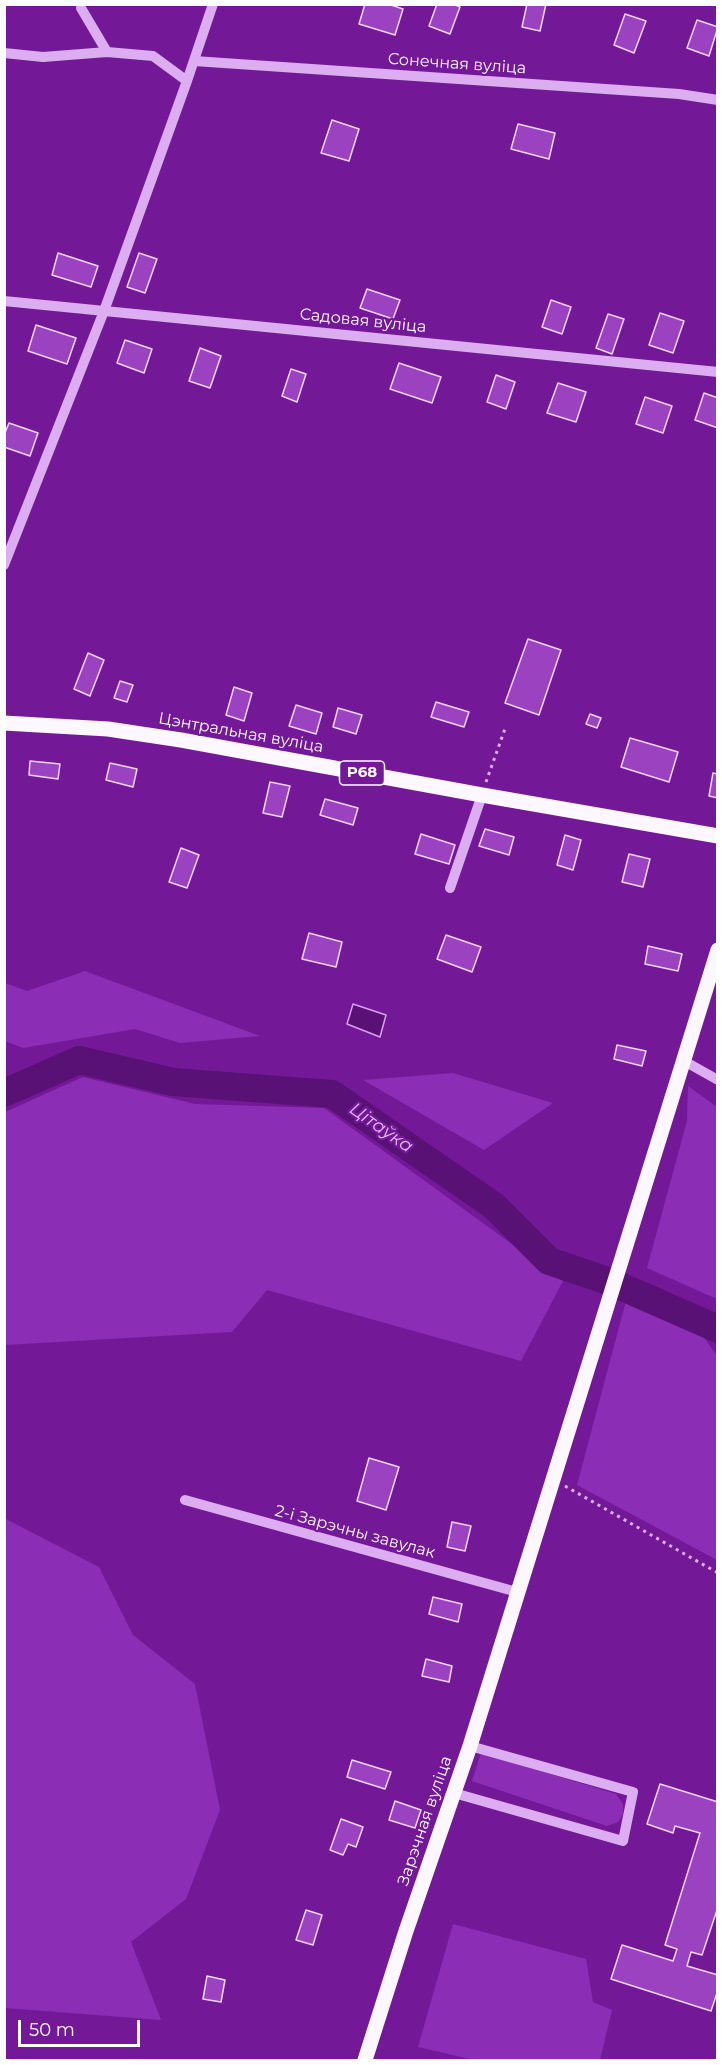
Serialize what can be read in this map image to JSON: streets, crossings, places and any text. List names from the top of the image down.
{
  "streets": {
    "main road": ["Цэнтральная вуліца", "Р68", "Зарэчная вуліца"],
    "street": ["Сонечная вуліца", "Садовая вуліца", "2-і Зарэчны завулак"]
  },
  "crossings": [
    ["2-і Зарэчны завулак", "Зарэчная вуліца"]
  ],
  "water": ["Цітаўка"],
  "scale_bar": "50 m"
}
